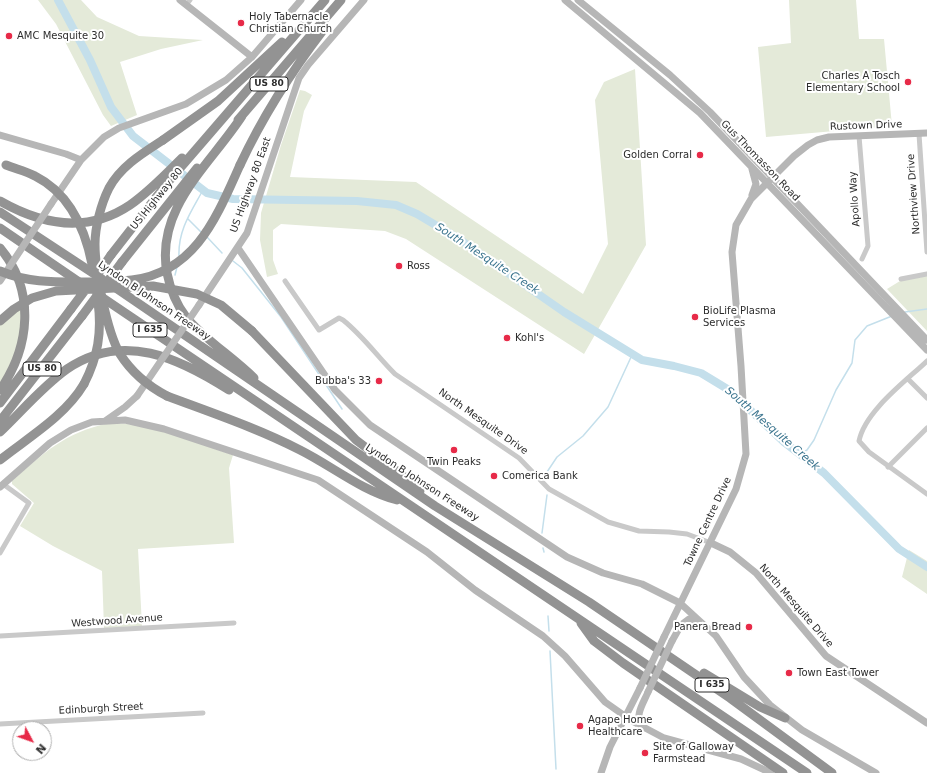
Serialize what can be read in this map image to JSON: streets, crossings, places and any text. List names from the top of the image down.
{
  "streets": {
    "highway": [
      "US 80",
      "US Highway 80",
      "Lyndon B Johnson Freeway",
      "I 635"
    ],
    "main road": [
      "Rustown Drive",
      "Gus Thomasson Road",
      "US Highway 80 East",
      "North Mesquite Drive",
      "Towne Centre Drive"
    ],
    "street": [
      "Northview Drive",
      "Apollo Way",
      "Westwood Avenue",
      "Edinburgh Street"
    ]
  },
  "crossings": [
    ["US 80", "US Highway 80"],
    ["Rustown Drive", "Gus Thomasson Road"],
    ["Rustown Drive", "Northview Drive"],
    ["Rustown Drive", "Apollo Way"],
    ["Rustown Drive", "Towne Centre Drive"],
    ["Gus Thomasson Road", "Towne Centre Drive"],
    ["US Highway 80 East", "Lyndon B Johnson Freeway"],
    ["Lyndon B Johnson Freeway", "Towne Centre Drive"],
    ["North Mesquite Drive", "Towne Centre Drive"]
  ],
  "water": ["South Mesquite Creek"],
  "places": [
    "Holy Tabernacle Christian Church",
    "AMC Mesquite 30",
    "Charles A Tosch Elementary School",
    "Golden Corral",
    "Ross",
    "BioLife Plasma Services",
    "Kohl's",
    "Bubba's 33",
    "Twin Peaks",
    "Comerica Bank",
    "Panera Bread",
    "Town East Tower",
    "Agape Home Healthcare",
    "Site of Galloway Farmstead"
  ],
  "north": "bottom right"
}
